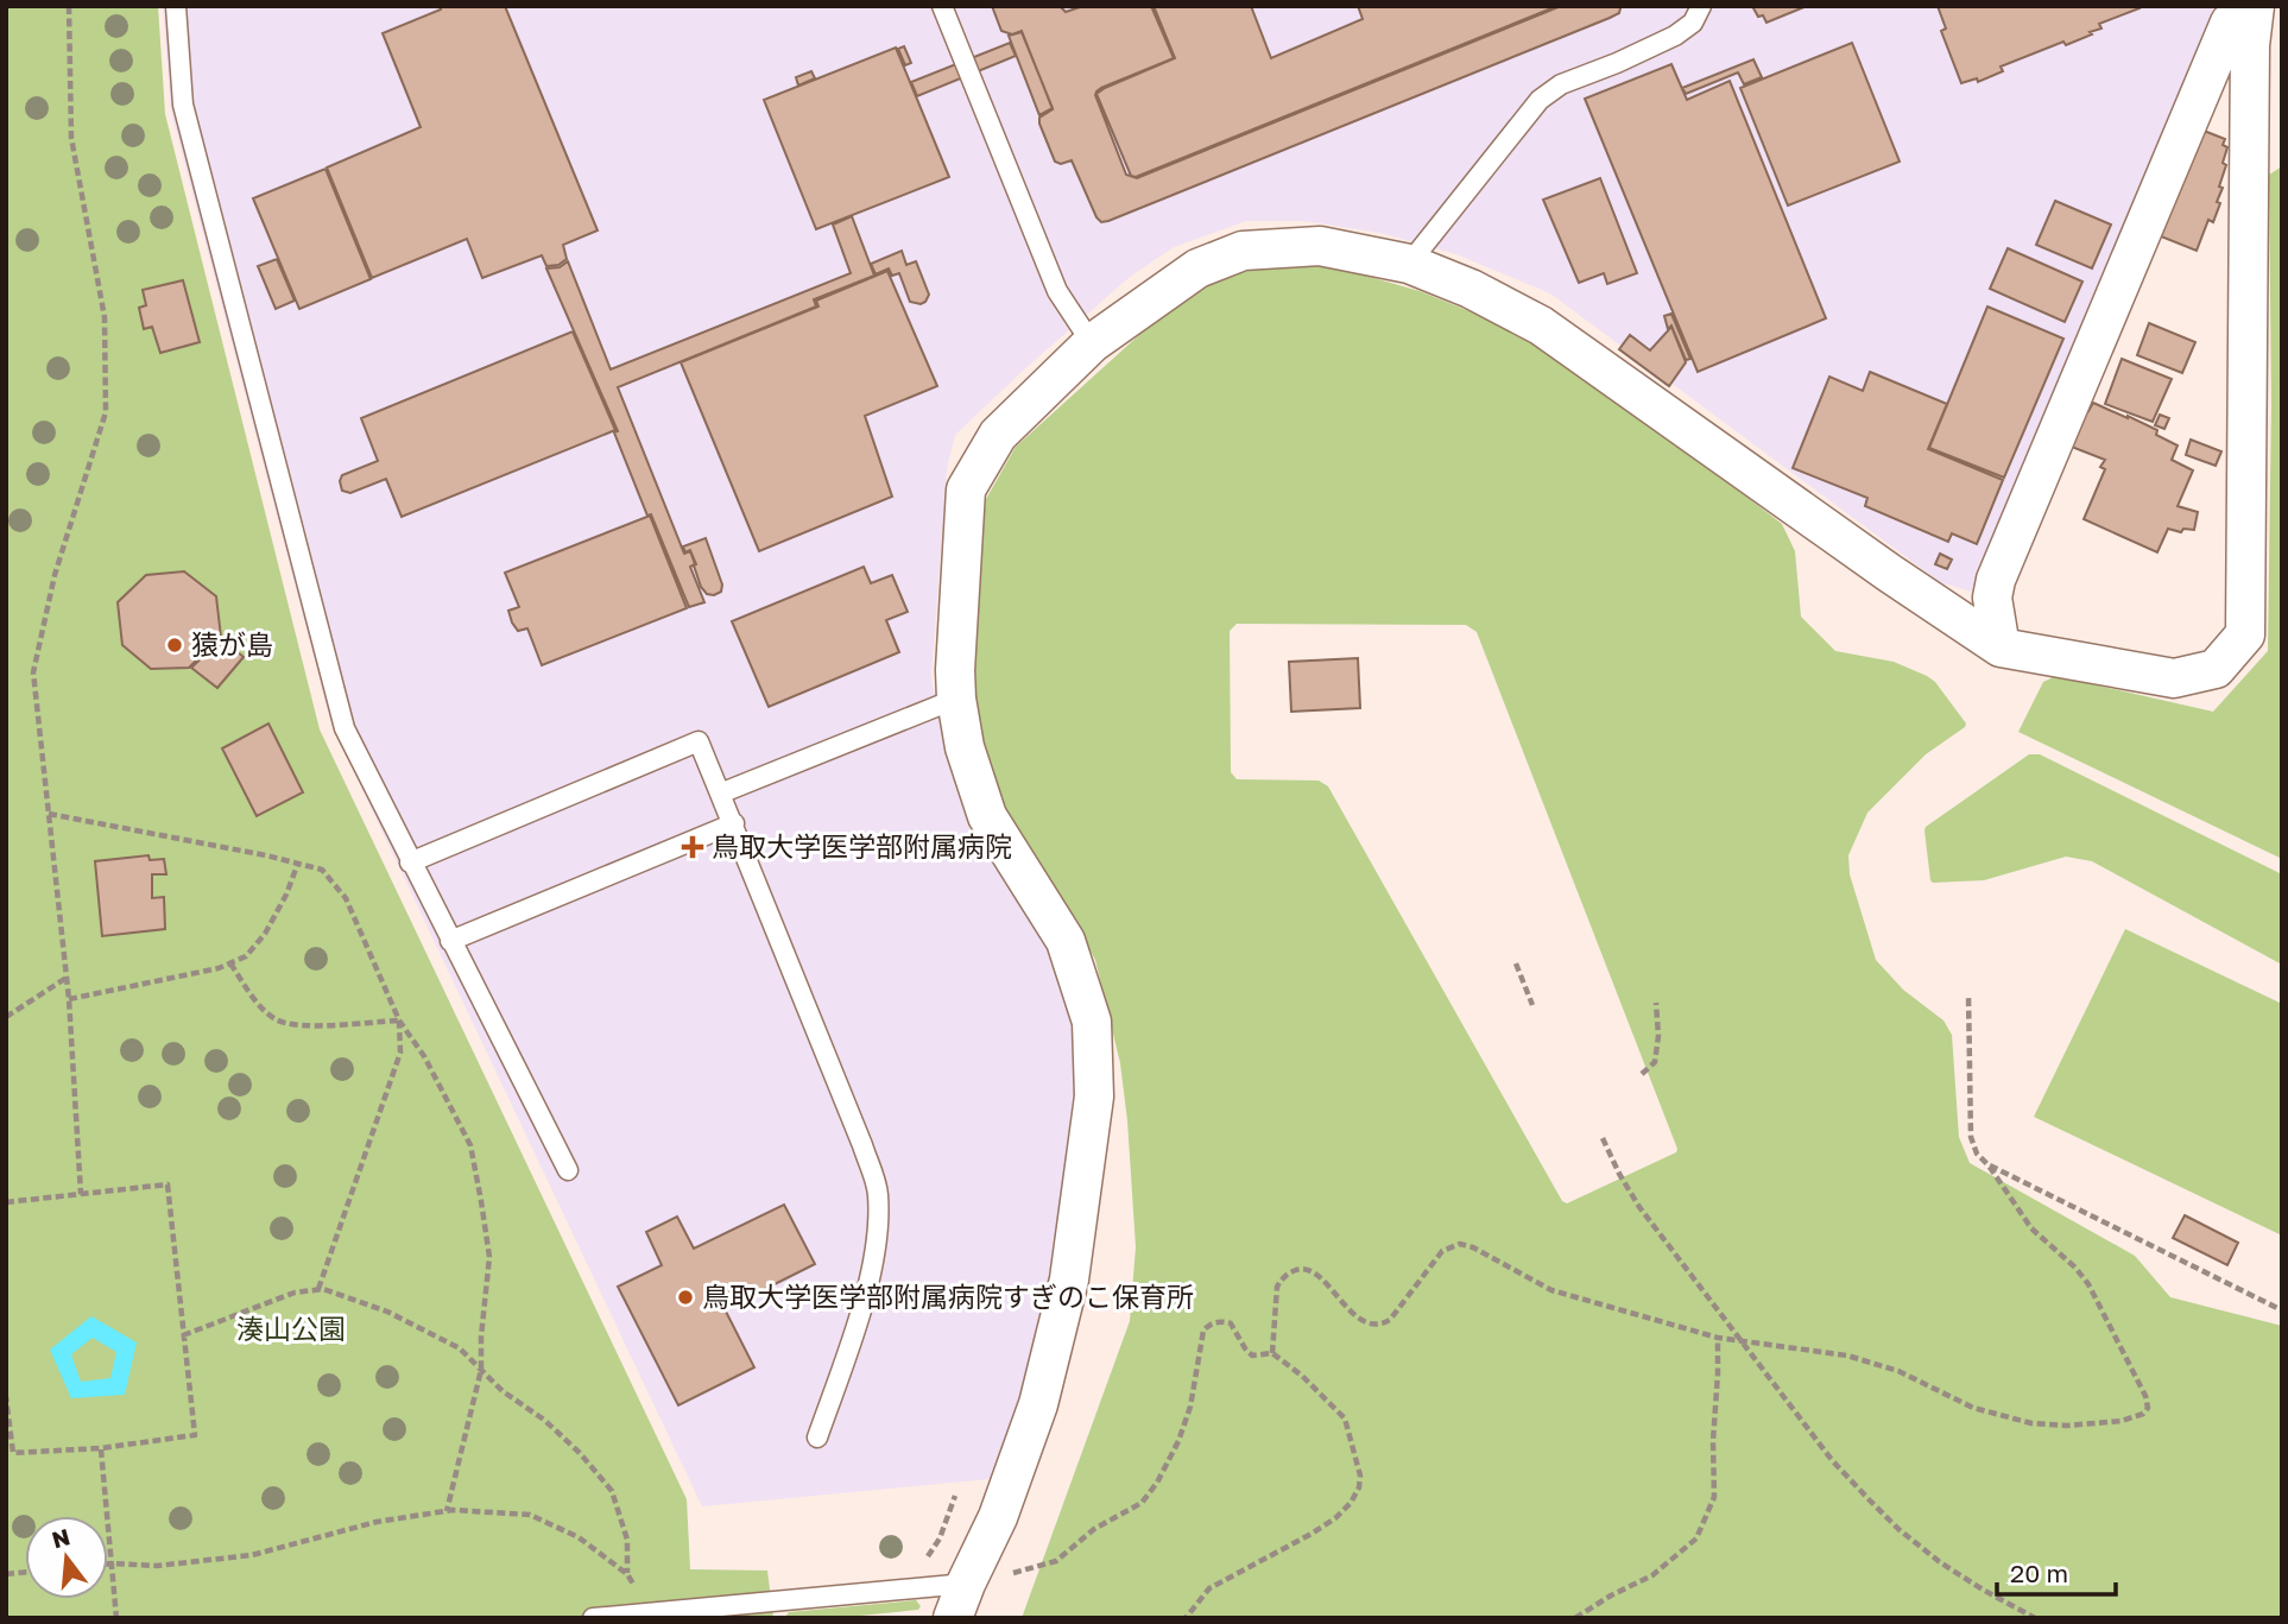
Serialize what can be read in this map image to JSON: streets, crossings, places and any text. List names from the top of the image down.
{
  "parks": ["湊山公園"],
  "places": {
    "other": ["猿が島", "鳥取大学医学部附属病院すぎのこ保育所"],
    "health": ["鳥取大学医学部附属病院"]
  },
  "scale_bar": "20 m",
  "north": "top"
}
